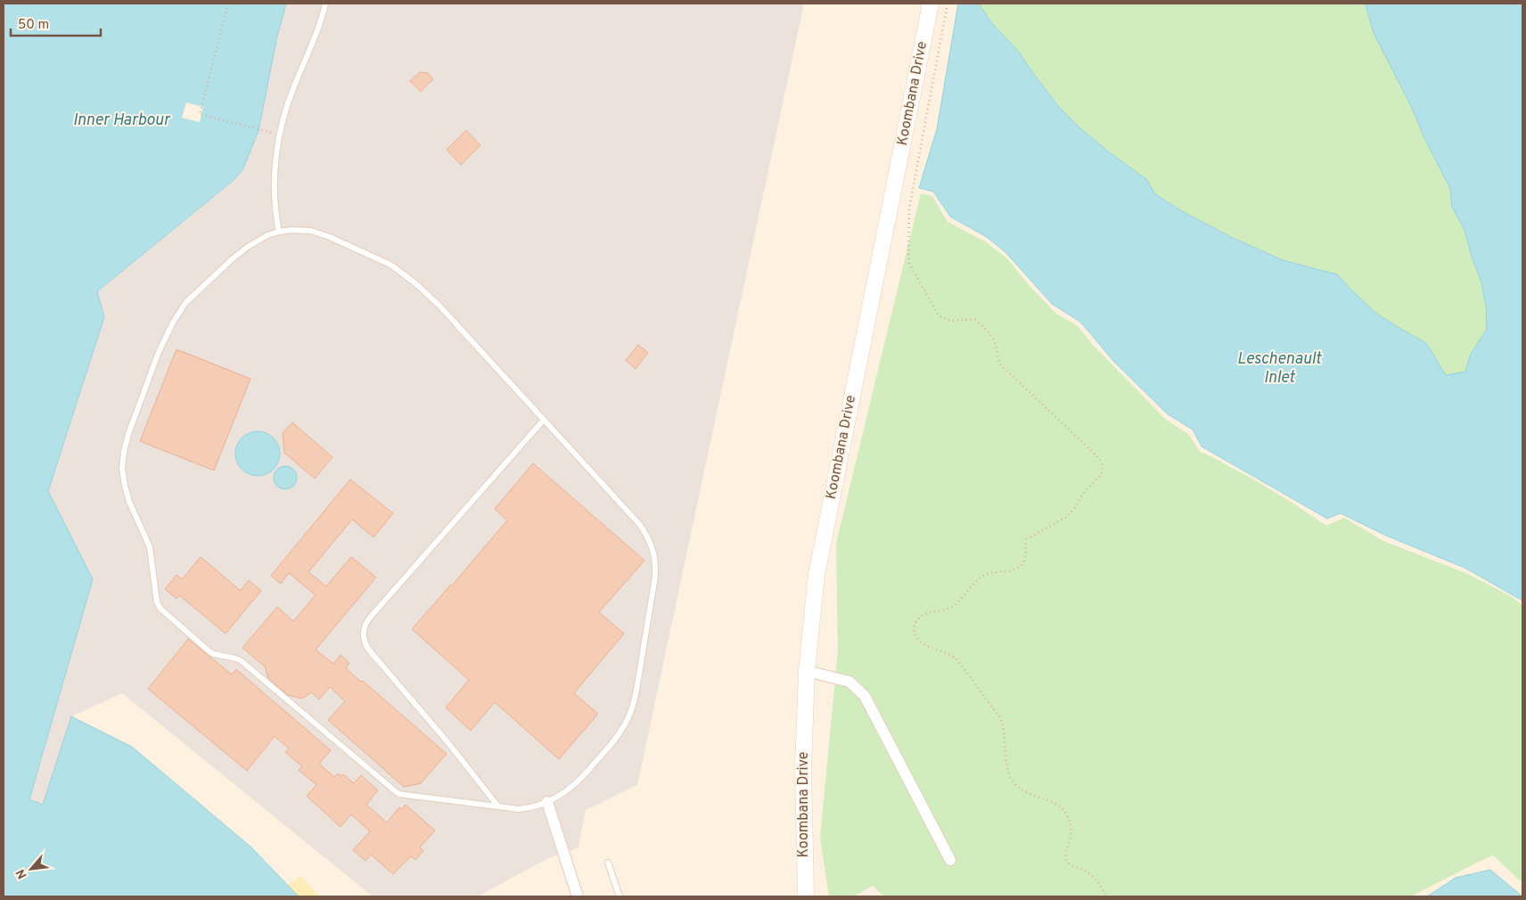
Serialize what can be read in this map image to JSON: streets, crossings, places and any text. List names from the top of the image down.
{
  "streets": {
    "main road": ["Koombana Drive"]
  },
  "water": ["Inner Harbour", "Leschenault Inlet"],
  "scale_bar": "50 m",
  "north": "bottom left"
}
